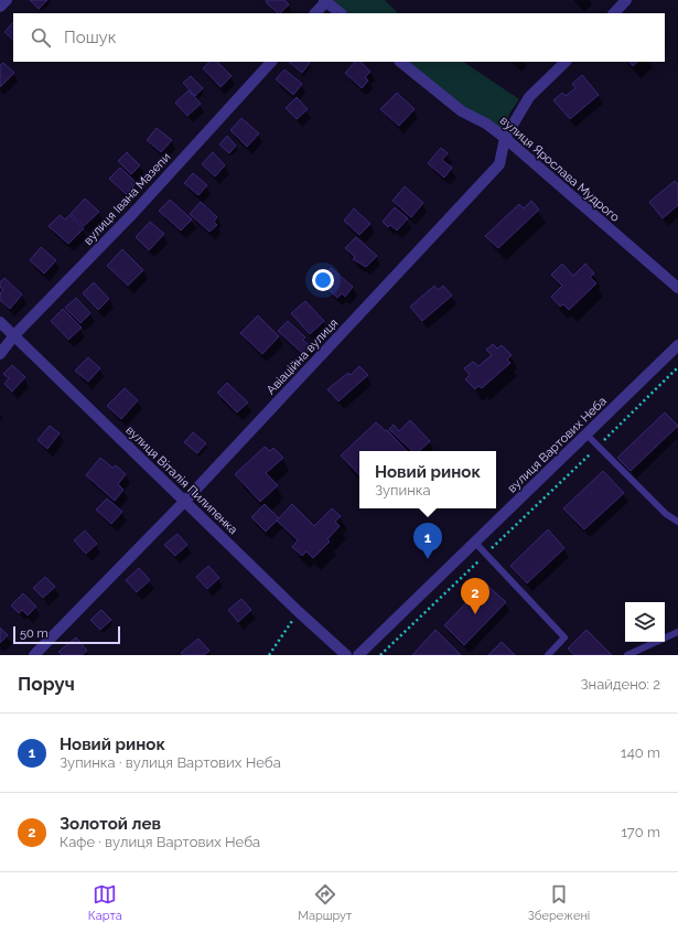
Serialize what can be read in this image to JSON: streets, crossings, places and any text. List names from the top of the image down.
{
  "streets": {
    "street": [
      "вулиця Ярослава Мудрого",
      "вулиця Івана Мазепи",
      "Авіаційна вулиця",
      "вулиця Вартових Неба",
      "вулиця Віталія Пилипенка"
    ]
  },
  "crossings": [
    ["вулиця Ярослава Мудрого", "Авіаційна вулиця"],
    ["вулиця Івана Мазепи", "вулиця Віталія Пилипенка"],
    ["Авіаційна вулиця", "вулиця Віталія Пилипенка"]
  ],
  "scale_bar": "50 m",
  "page": {
    "search": "Пошук",
    "popup": ["Новий ринок", "Зупинка"],
    "pins": ["1", "2"],
    "scale": "50 m",
    "heading": ["Поруч", "Знайдено: 2"],
    "list": [
      {
        "mark": "1",
        "name": "Новий ринок",
        "note": "Зупинка · вулиця Вартових Неба",
        "value": "140 m"
      },
      {
        "mark": "2",
        "name": "Золотой лев",
        "note": "Кафе · вулиця Вартових Неба",
        "value": "170 m"
      }
    ],
    "nav": ["Карта", "Маршрут", "Збережені"]
  }
}
